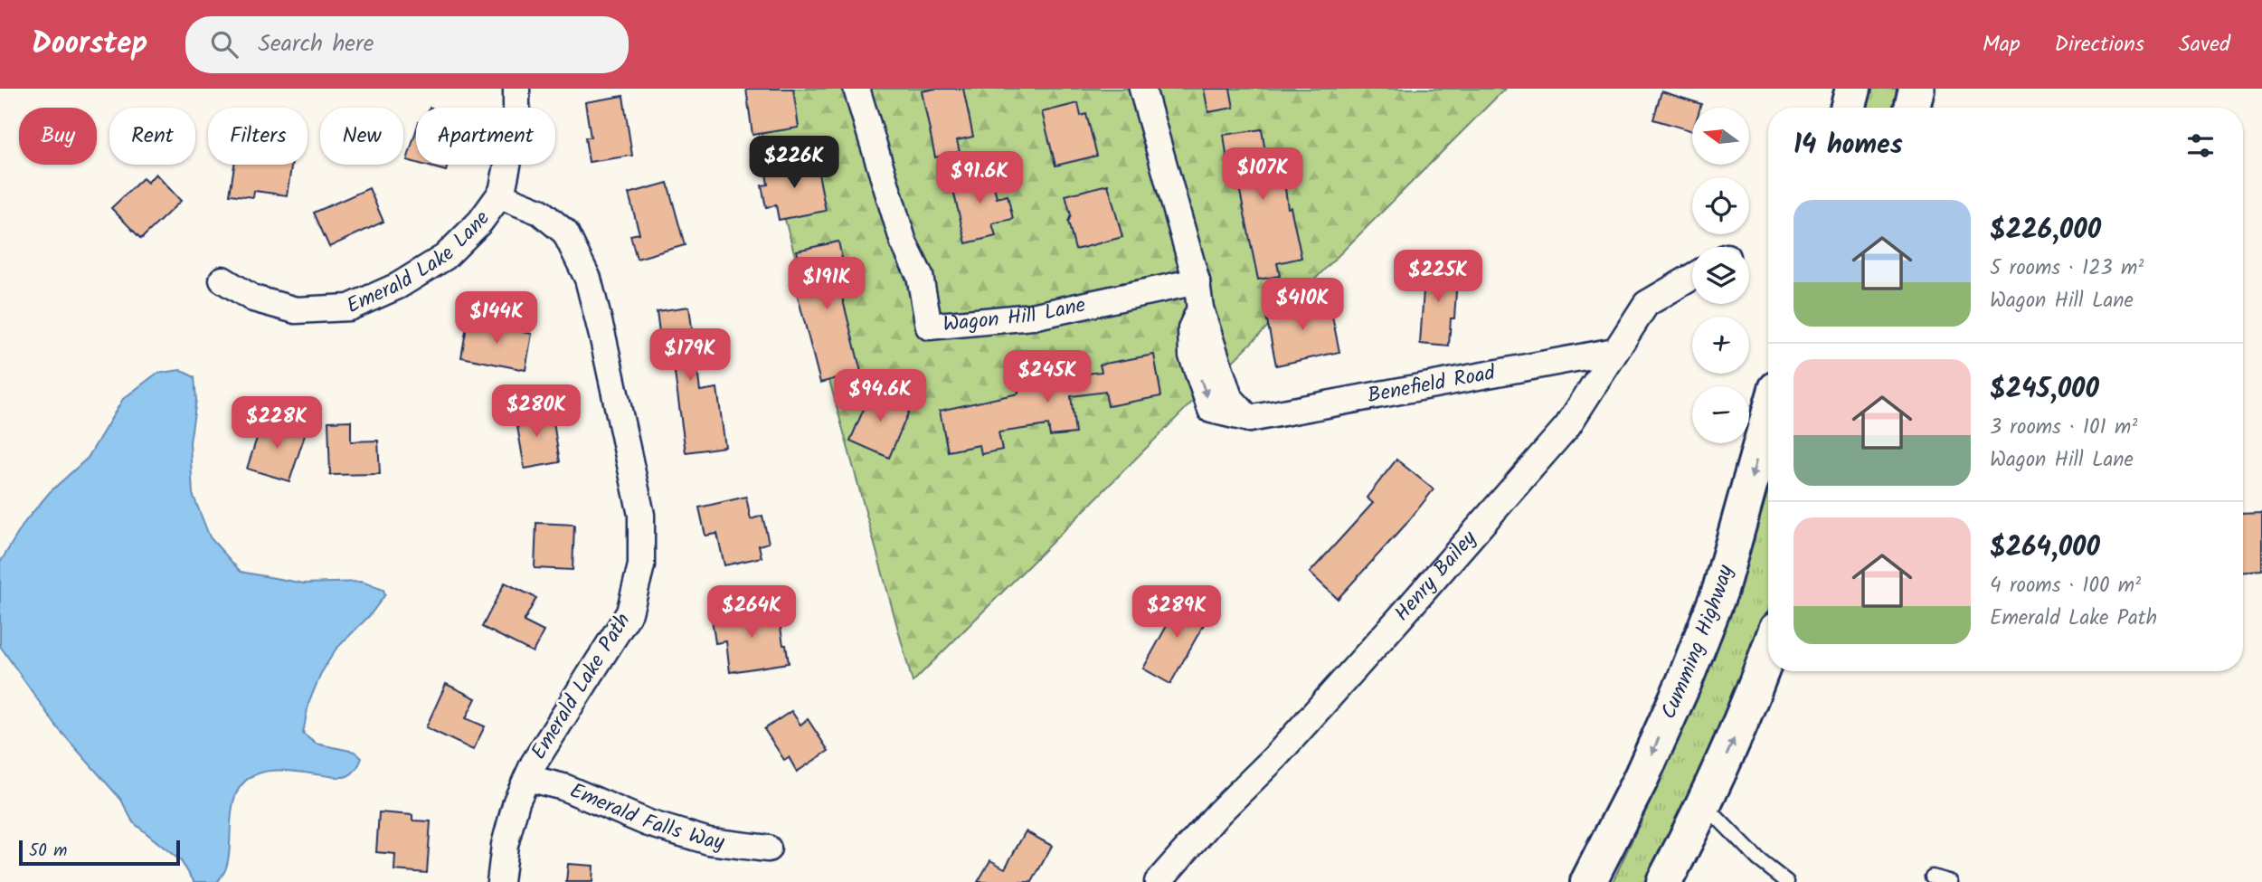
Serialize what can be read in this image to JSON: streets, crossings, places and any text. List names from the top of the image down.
{
  "streets": {
    "highway": ["Cumming Highway"],
    "street": [
      "Emerald Lake Lane",
      "Wagon Hill Lane",
      "Benefield Road",
      "Henry Bailey",
      "Emerald Lake Path",
      "Emerald Falls Way"
    ]
  },
  "crossings": [
    ["Emerald Lake Lane", "Emerald Lake Path"],
    ["Wagon Hill Lane", "Benefield Road"],
    ["Benefield Road", "Henry Bailey"],
    ["Emerald Lake Path", "Emerald Falls Way"]
  ],
  "scale_bar": "50 m",
  "north": "left",
  "page": {
    "header": "Doorstep",
    "search": "Search here",
    "nav": ["Map", "Directions", "Saved"],
    "map_buttons": ["+", "−"],
    "chip": [
      "Buy",
      "Rent",
      "Filters",
      "New",
      "Apartment"
    ],
    "heading": "14 homes",
    "price": [
      "$226K",
      "$107K",
      "$91.6K",
      "$225K",
      "$191K",
      "$410K",
      "$144K",
      "$179K",
      "$245K",
      "$94.6K",
      "$280K",
      "$228K",
      "$264K",
      "$289K"
    ],
    "list": [
      {
        "name": "$226,000",
        "note": "5 rooms · 123 m² · Wagon Hill Lane"
      },
      {
        "name": "$245,000",
        "note": "3 rooms · 101 m² · Wagon Hill Lane"
      },
      {
        "name": "$264,000",
        "note": "4 rooms · 100 m² · Emerald Lake Path"
      }
    ],
    "scale": "50 m"
  }
}
